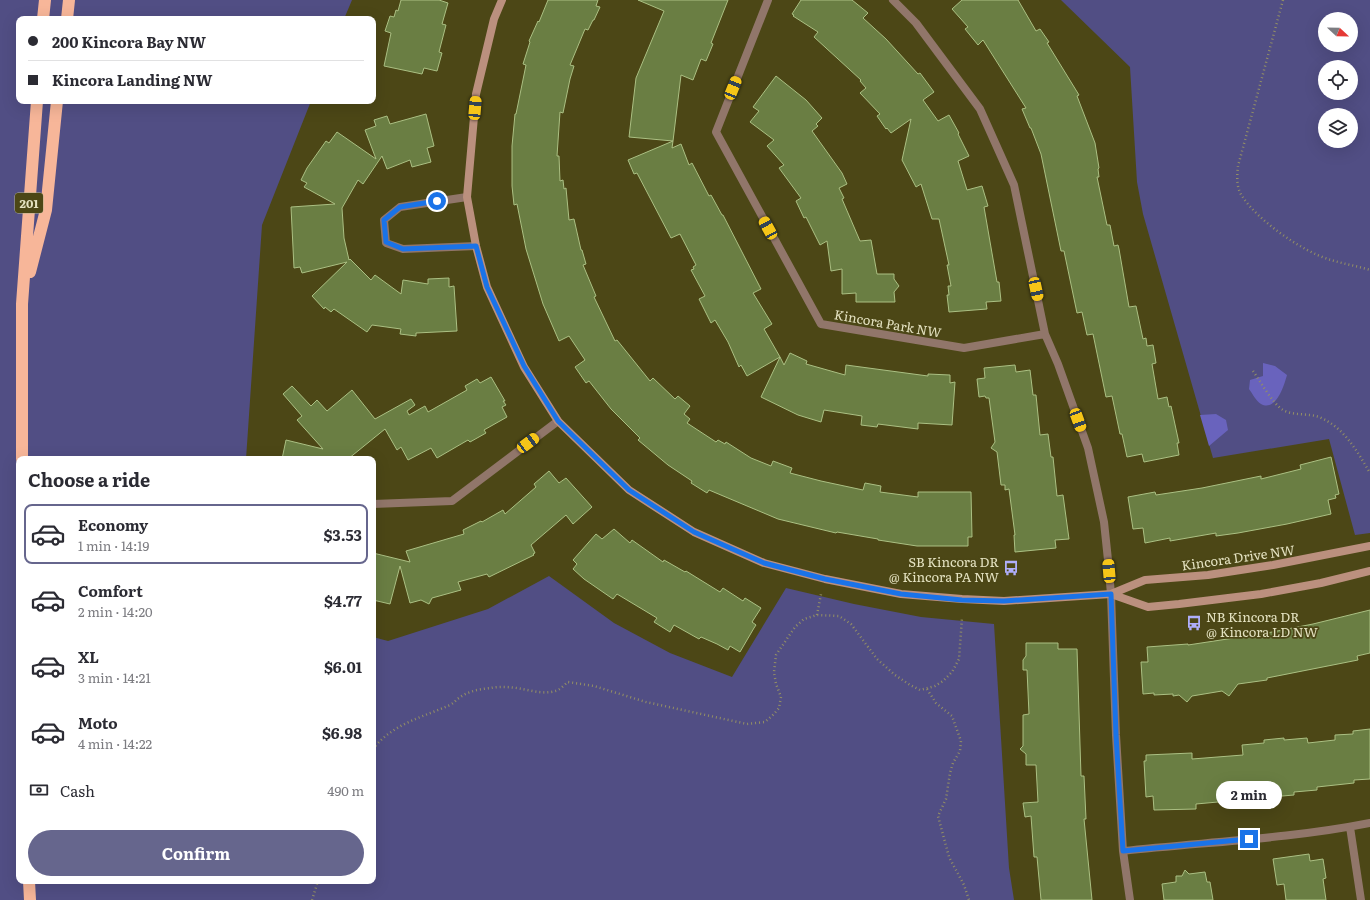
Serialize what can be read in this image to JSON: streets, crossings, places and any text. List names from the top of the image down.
{
  "streets": {
    "highway": ["201"],
    "street": ["Kincora Park NW", "Kincora Drive NW"]
  },
  "places": {
    "bus stop": ["SB Kincora DR @ Kincora PA NW", "NB Kincora DR @ Kincora LD NW"]
  },
  "north": "right",
  "page": {
    "banner": ["200 Kincora Bay NW", "Kincora Landing NW"],
    "heading": "Choose a ride",
    "list": [
      {
        "name": "Economy",
        "note": "1 min · 14:19",
        "value": "$3.53"
      },
      {
        "name": "Comfort",
        "note": "2 min · 14:20",
        "value": "$4.77"
      },
      {
        "name": "XL",
        "note": "3 min · 14:21",
        "value": "$6.01"
      },
      {
        "name": "Moto",
        "note": "4 min · 14:22",
        "value": "$6.98"
      }
    ],
    "pay": ["Cash", "490 m"],
    "bubble": "2 min",
    "buttons": "Confirm"
  }
}
